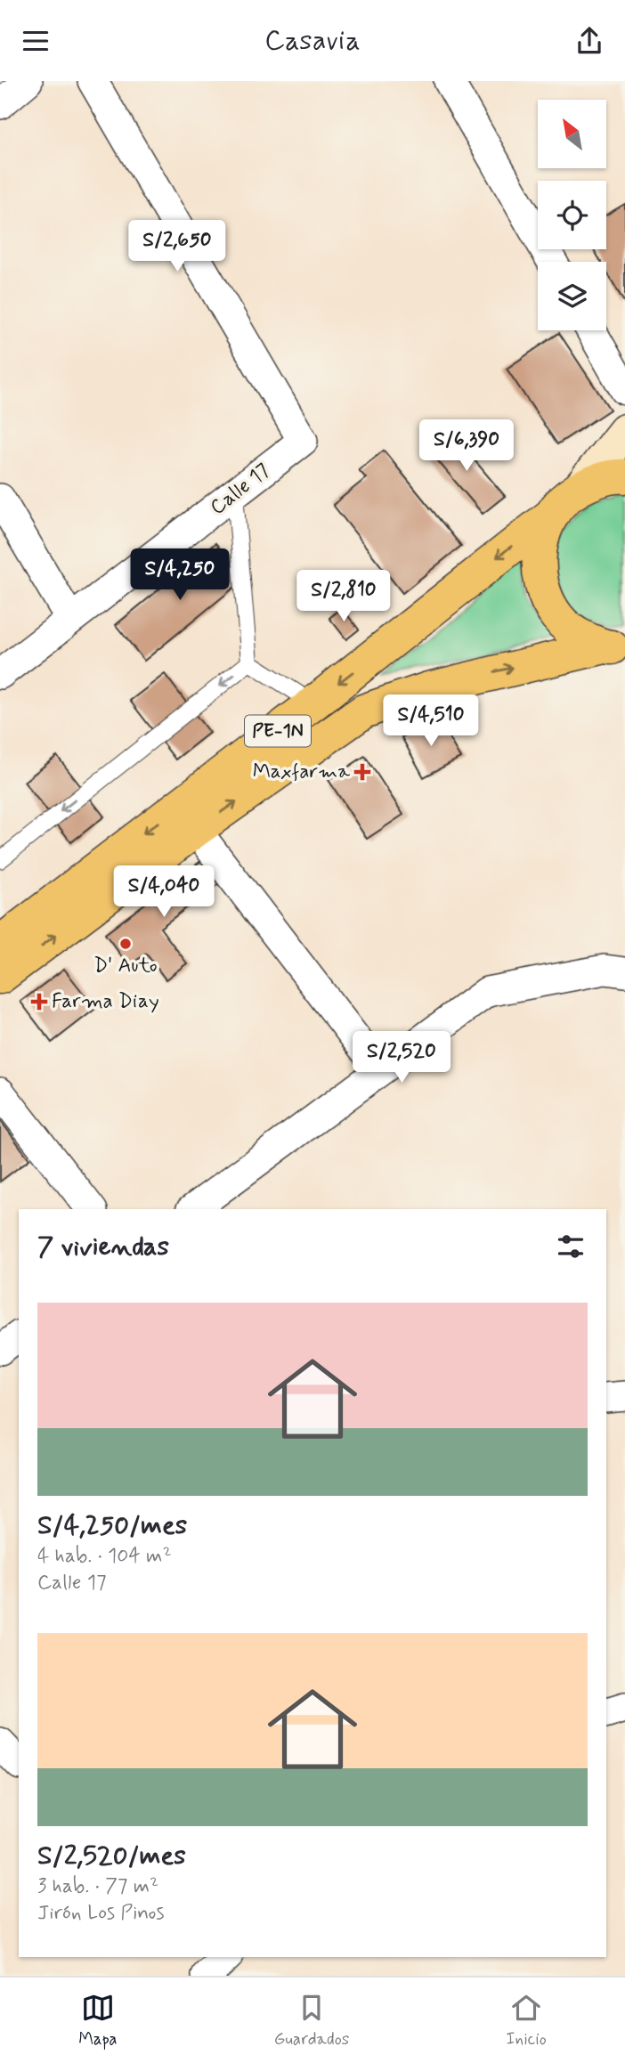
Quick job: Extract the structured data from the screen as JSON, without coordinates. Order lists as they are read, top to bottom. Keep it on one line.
{"streets":{"highway":["PE-1N"],"street":["Calle 17"]},"places":{"health":["Maxfarma","Farma Diay"],"other":["D' Auto"]},"north":"top left","page":{"header":"Casavia","price":["S/2,650","S/6,390","S/4,250","S/2,810","S/4,510","S/4,040","S/2,520"],"heading":"7 viviendas","list":[{"name":"S/4,250/mes","note":"4 hab. · 104 m² · Calle 17"},{"name":"S/2,520/mes","note":"3 hab. · 77 m² · Jirón Los Pinos"}],"tabs":["Mapa","Guardados","Inicio"]}}
